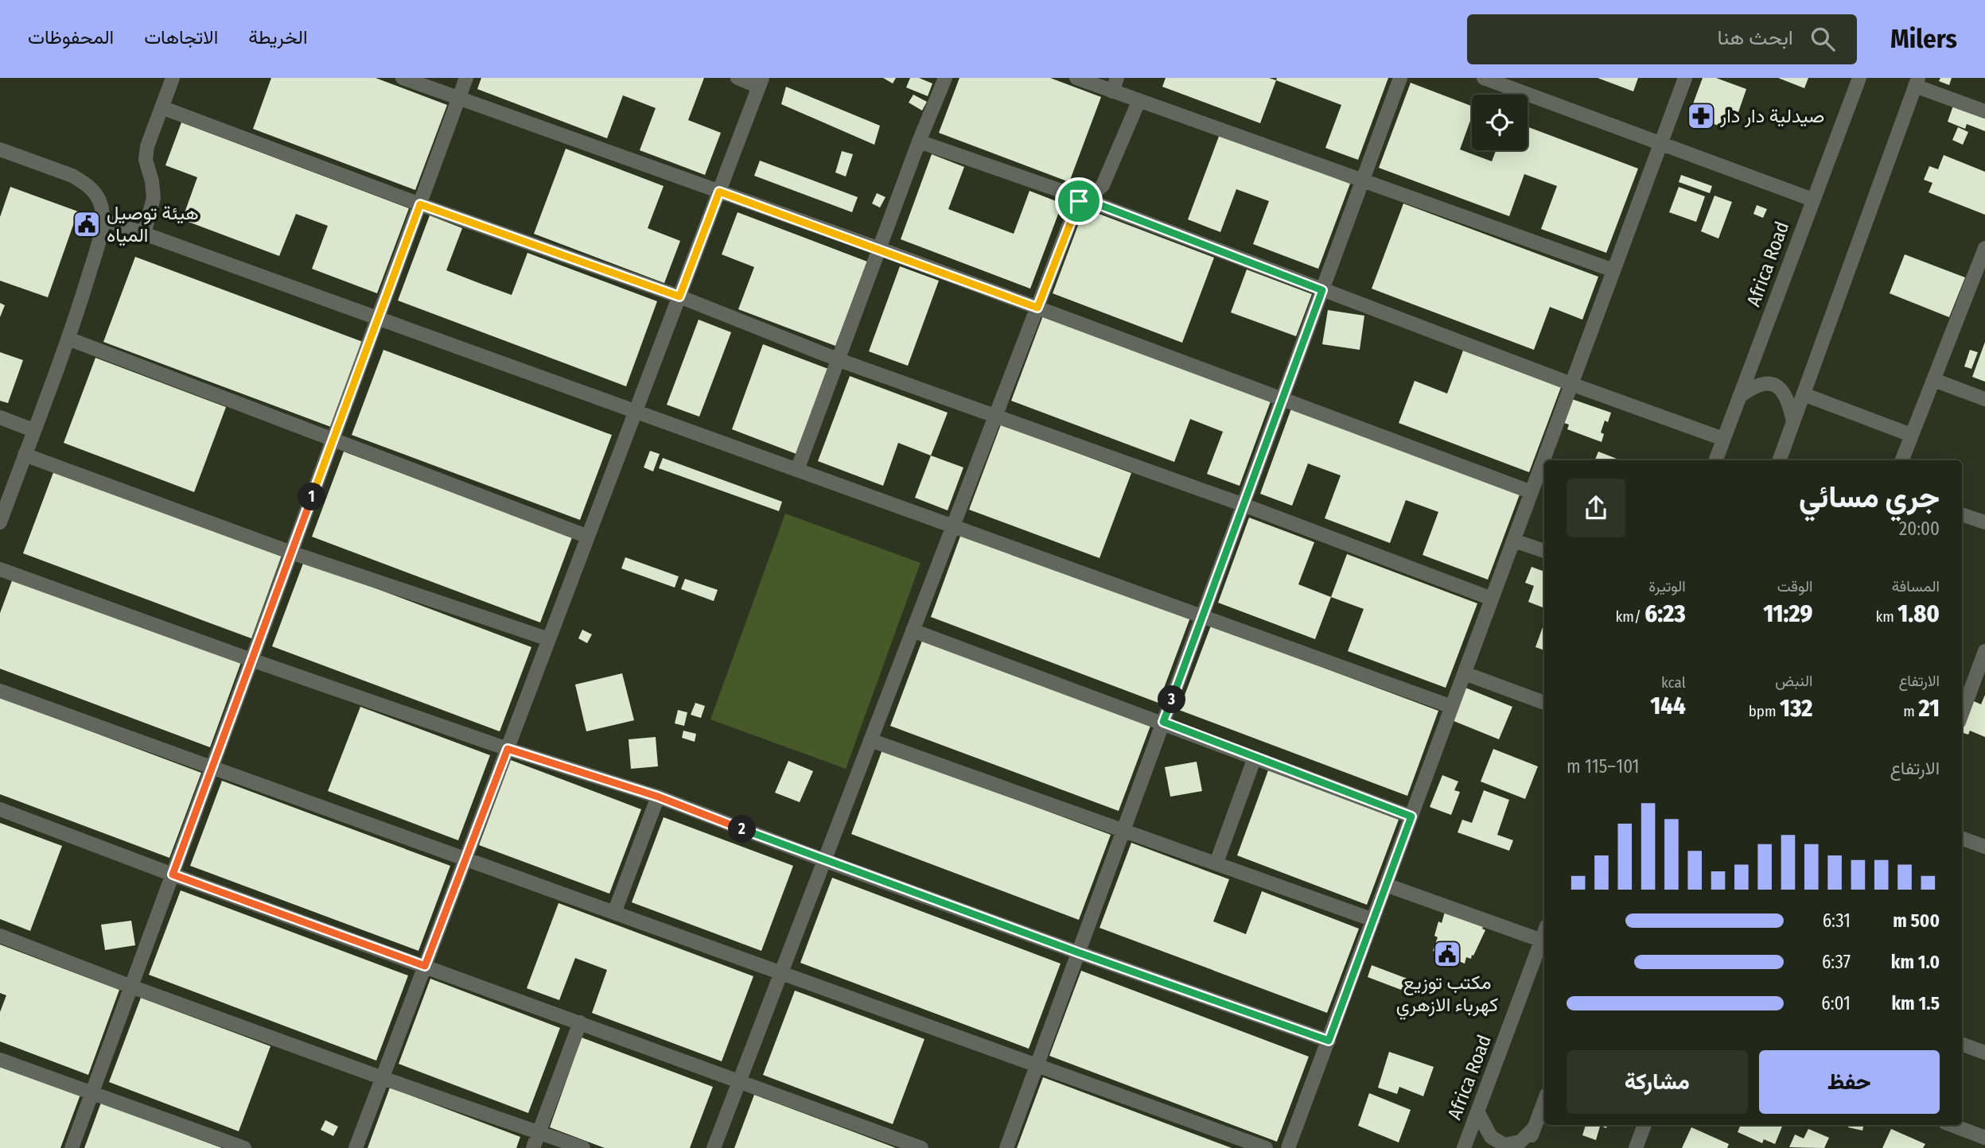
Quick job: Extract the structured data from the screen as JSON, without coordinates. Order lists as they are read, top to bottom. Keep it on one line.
{"streets":{"street":["Africa Road"]},"places":{"pharmacy":["صيدلية دار دار"],"public building":["هيئة توصيل المياه","مكتب توزيع كهرباء الازهري"]},"page":{"header":"Milers","search":"ابحث هنا","nav":["الخريطة","الاتجاهات","المحفوظات"],"heading":["جري مسائي","20:00"],"pins":["1","3","2"],"stats":[["المسافة","1.80 km"],["الوقت","11:29"],["الوتيرة","6:23 /km"],["الارتفاع","21 m"],["النبض","132 bpm"],["kcal","144"]],"chart":["الارتفاع","101–115 m"],"list":[{"name":"500 m","note":"6:31"},{"name":"1.0 km","note":"6:37"},{"name":"1.5 km","note":"6:01"}],"buttons":["حفظ","مشاركة"]}}
